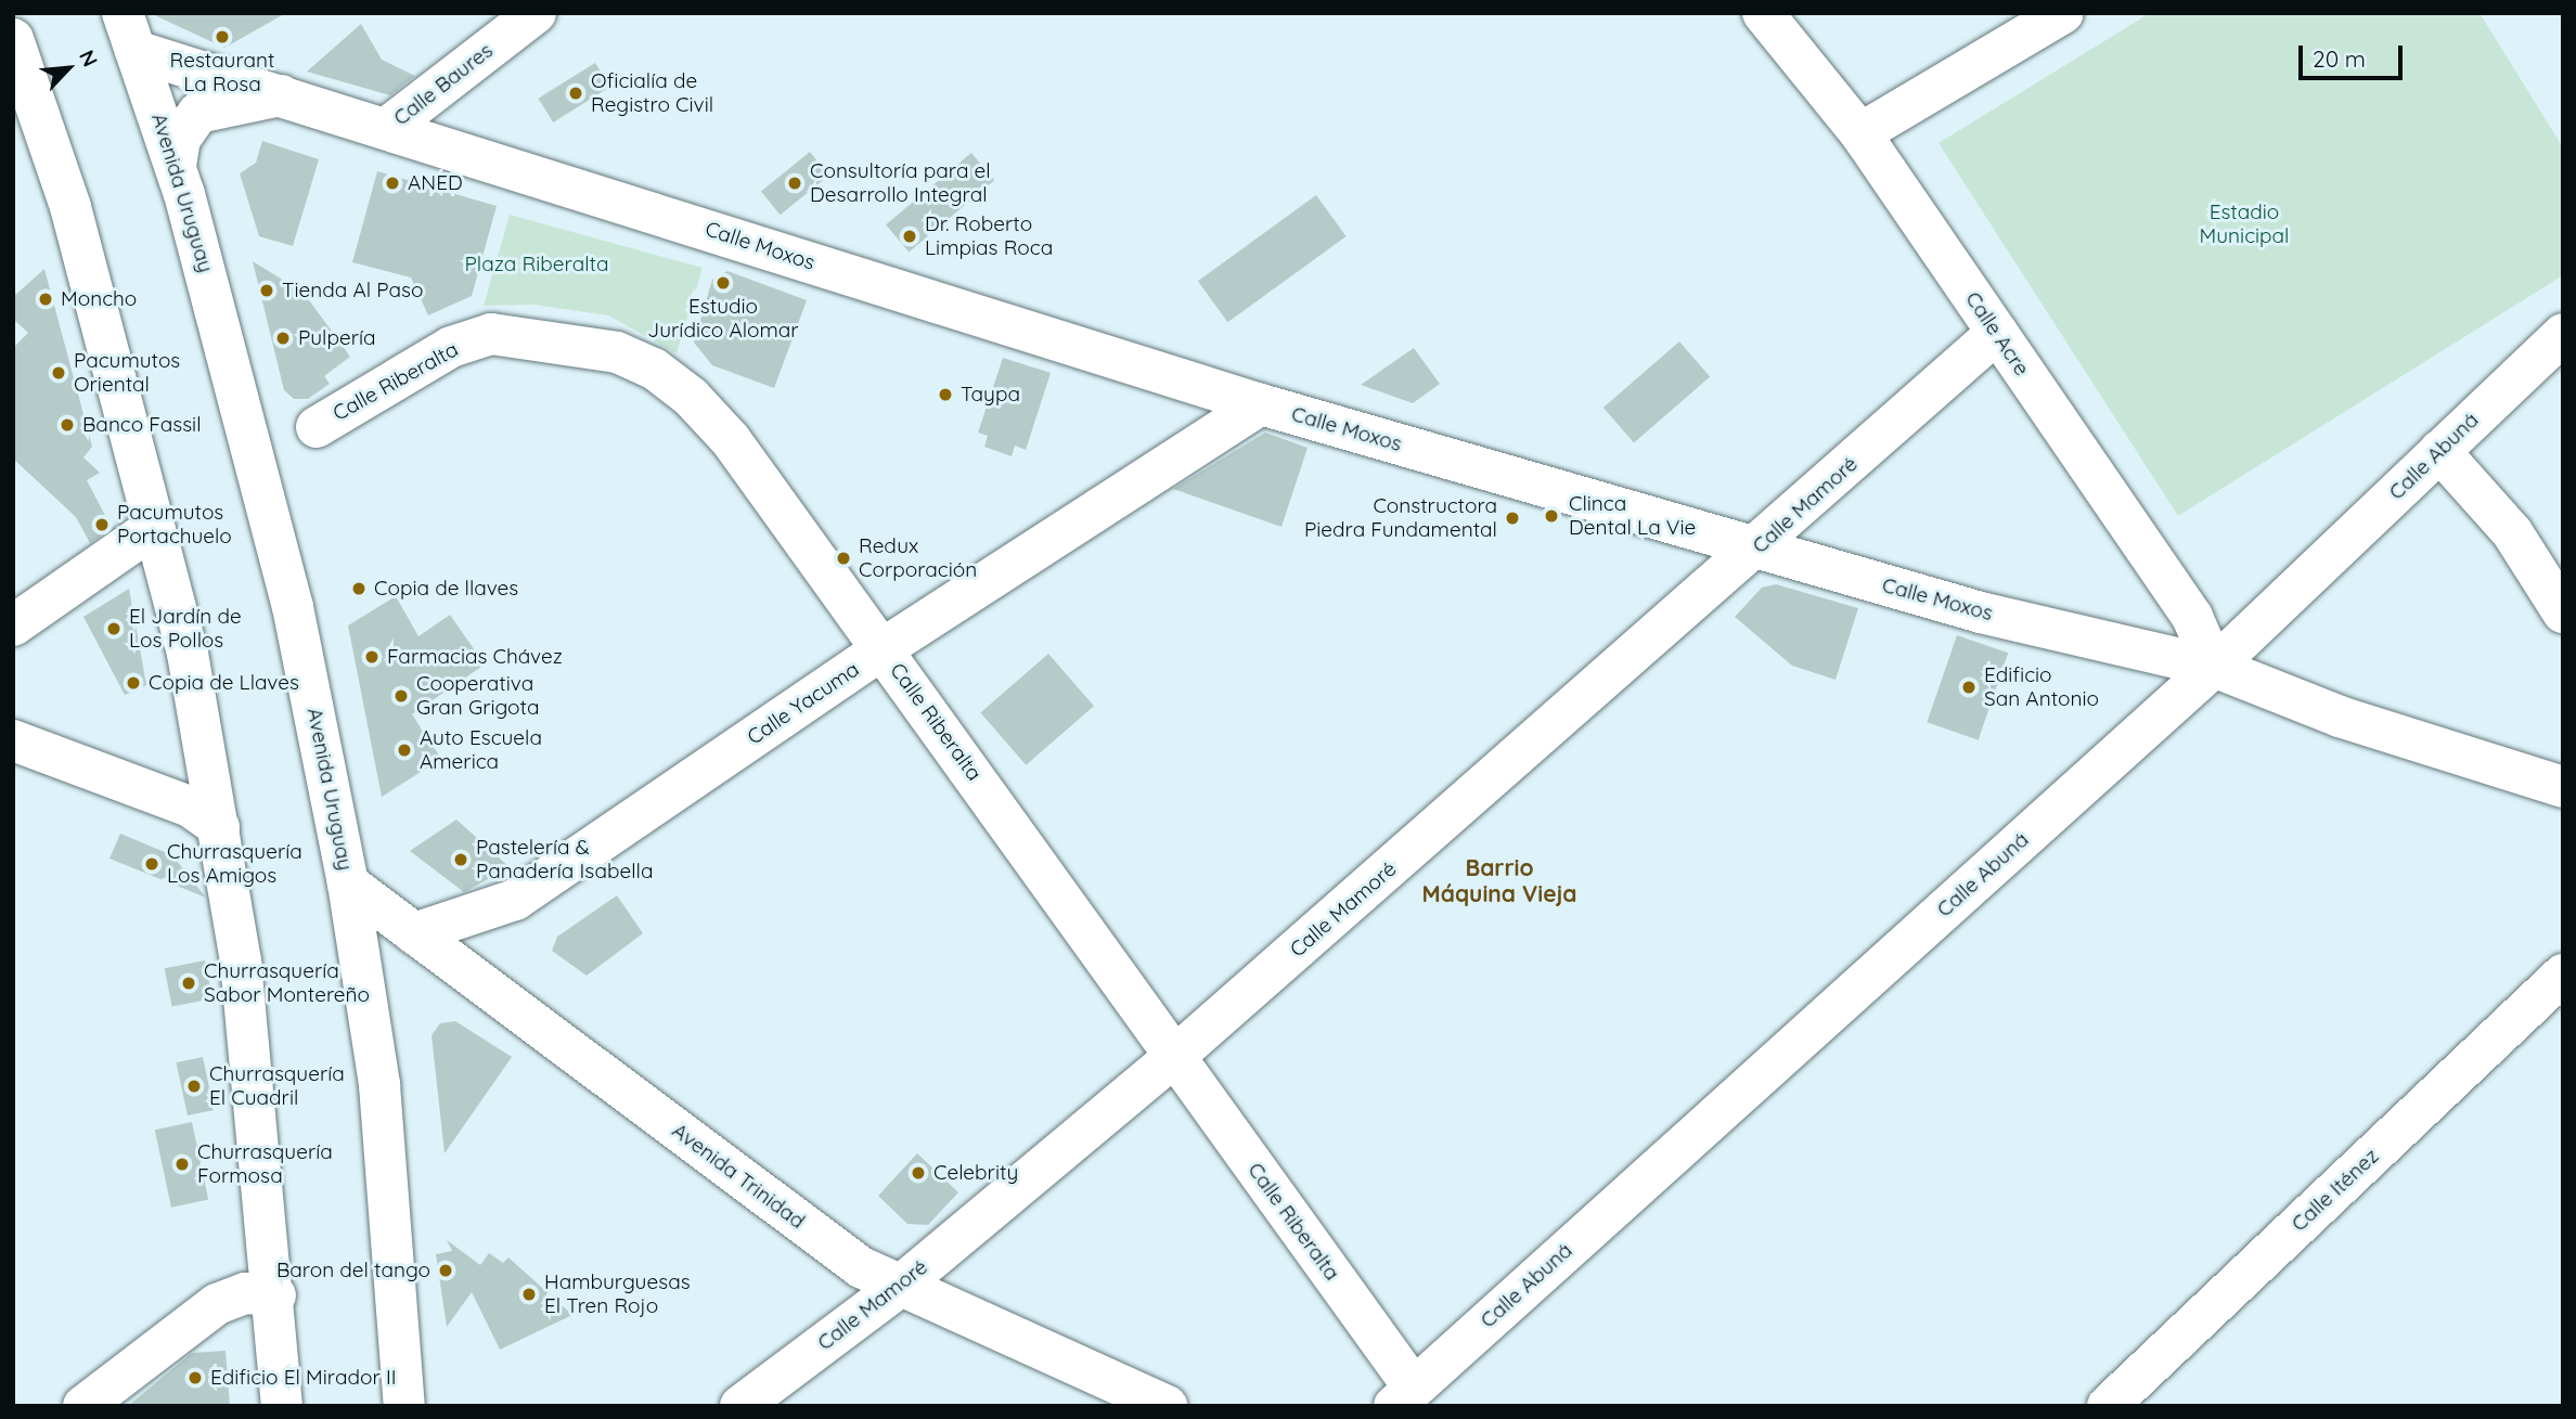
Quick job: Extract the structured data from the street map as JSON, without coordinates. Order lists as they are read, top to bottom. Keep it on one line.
{"streets":{"street":["Calle Baures","Avenida Uruguay","Calle Moxos","Calle Acre","Calle Riberalta","Calle Abuná","Calle Mamoré","Calle Yacuma","Avenida Trinidad","Calle Iténez"]},"crossings":[["Calle Baures","Calle Moxos"],["Avenida Uruguay","Calle Moxos"],["Avenida Uruguay","Avenida Trinidad"],["Calle Moxos","Calle Acre"],["Calle Moxos","Calle Abuná"],["Calle Moxos","Calle Mamoré"],["Calle Moxos","Calle Yacuma"],["Calle Acre","Calle Abuná"],["Calle Acre","Calle Mamoré"],["Calle Riberalta","Calle Abuná"],["Calle Riberalta","Calle Mamoré"],["Calle Riberalta","Calle Yacuma"],["Calle Mamoré","Avenida Trinidad"],["Calle Yacuma","Avenida Trinidad"]],"districts":["Barrio Máquina Vieja"],"parks":["Estadio Municipal","Plaza Riberalta"],"places":["Restaurant La Rosa","Oficialía de Registro Civil","ANED","Consultoría para el Desarrollo Integral","Dr. Roberto Limpias Roca","Estudio Jurídico Alomar","Tienda Al Paso","Moncho","Pulpería","Pacumutos Oriental","Taypa","Banco Fassil","Clinca Dental La Vie","Constructora Piedra Fundamental","Pacumutos Portachuelo","Redux Corporación","Copia de llaves","El Jardín de Los Pollos","Farmacias Chávez","Copia de Llaves","Edificio San Antonio","Cooperativa Gran Grigota","Auto Escuela America","Pastelería & Panadería Isabella","Churrasquería Los Amigos","Churrasquería Sabor Montereño","Churrasquería El Cuadril","Churrasquería Formosa","Celebrity","Baron del tango","Hamburguesas El Tren Rojo","Edificio El Mirador II"],"scale_bar":"20 m","north":"top right"}
